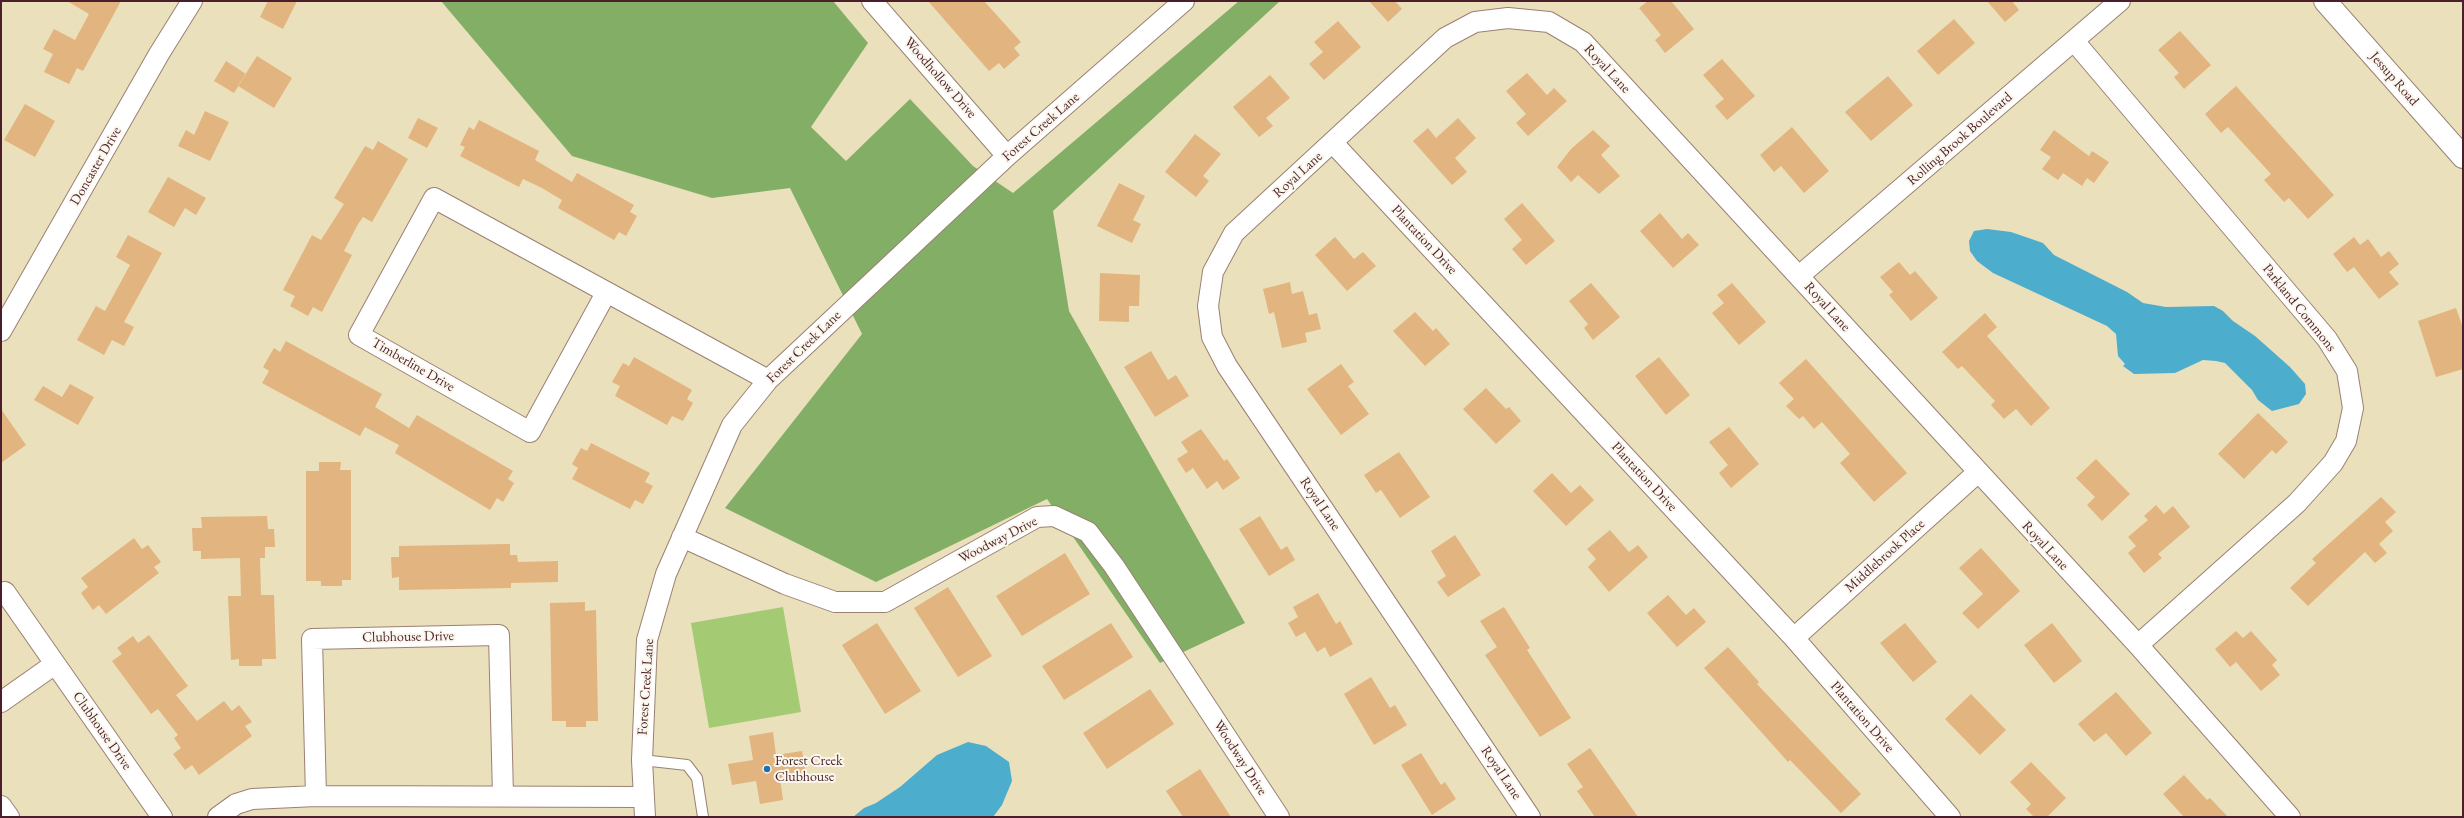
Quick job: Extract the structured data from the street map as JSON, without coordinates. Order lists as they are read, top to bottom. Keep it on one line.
{"streets":{"street":["Royal Lane","Woodhollow Drive","Jessup Road","Forest Creek Lane","Rolling Brook Boulevard","Doncaster Drive","Plantation Drive","Parkland Commons","Timberline Drive","Woodway Drive","Middlebrook Place","Clubhouse Drive"]},"crossings":[["Royal Lane","Rolling Brook Boulevard"],["Royal Lane","Plantation Drive"],["Royal Lane","Parkland Commons"],["Royal Lane","Middlebrook Place"],["Woodhollow Drive","Forest Creek Lane"],["Forest Creek Lane","Timberline Drive"],["Forest Creek Lane","Woodway Drive"],["Rolling Brook Boulevard","Parkland Commons"],["Plantation Drive","Middlebrook Place"]],"places":["Forest Creek Clubhouse"]}
